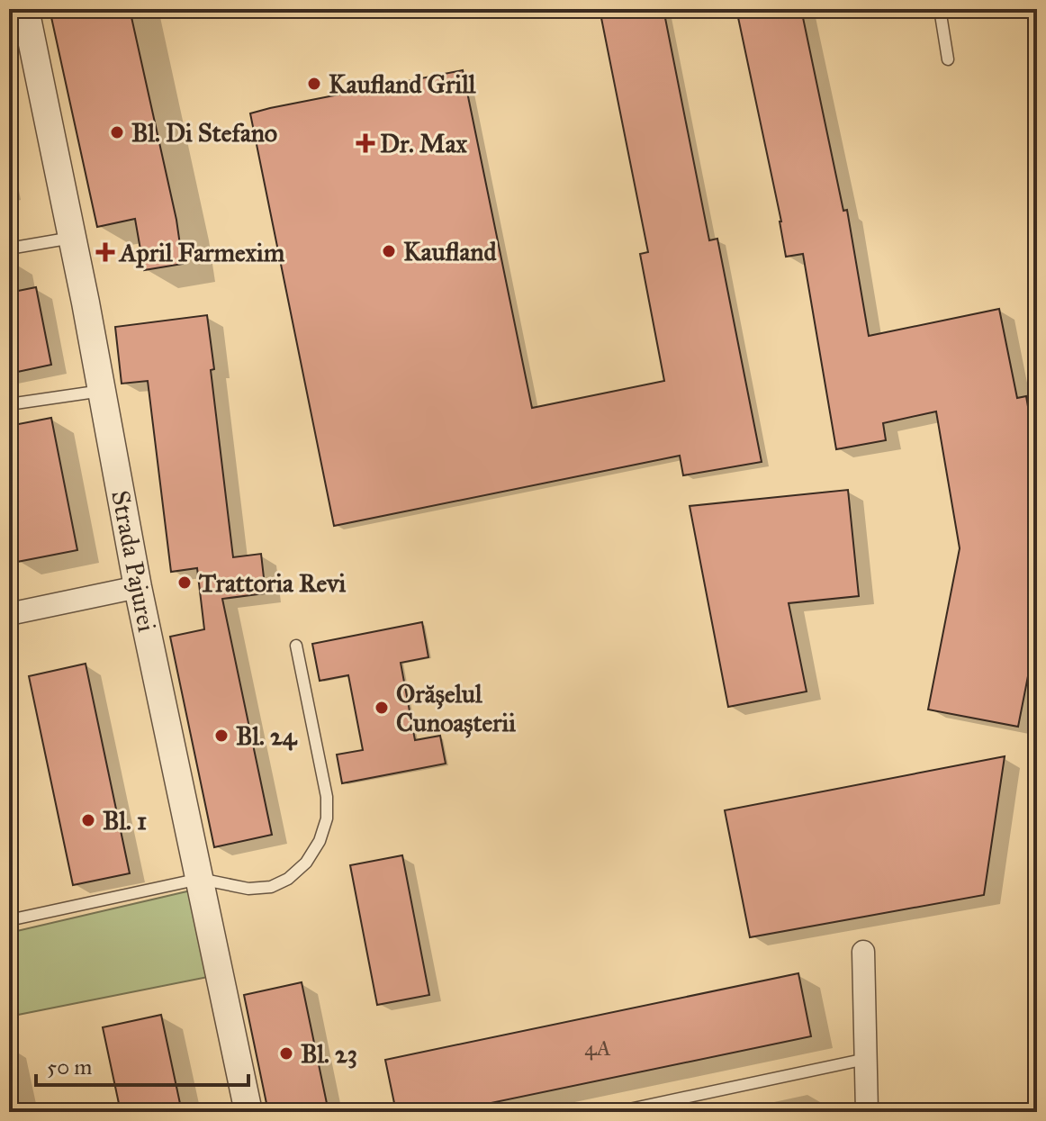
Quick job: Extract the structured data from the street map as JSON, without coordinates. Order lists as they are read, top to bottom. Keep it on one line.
{"streets":{"street":["Strada Pajurei"]},"places":{"other":["Kaufland Grill","Bl. Di Stefano","Kaufland","Trattoria Revi","Orășelul Cunoașterii","Bl. 24","Bl. 1","Bl. 23"],"health":["Dr. Max","April Farmexim"]},"house_numbers":["4A"],"scale_bar":"50 m"}
